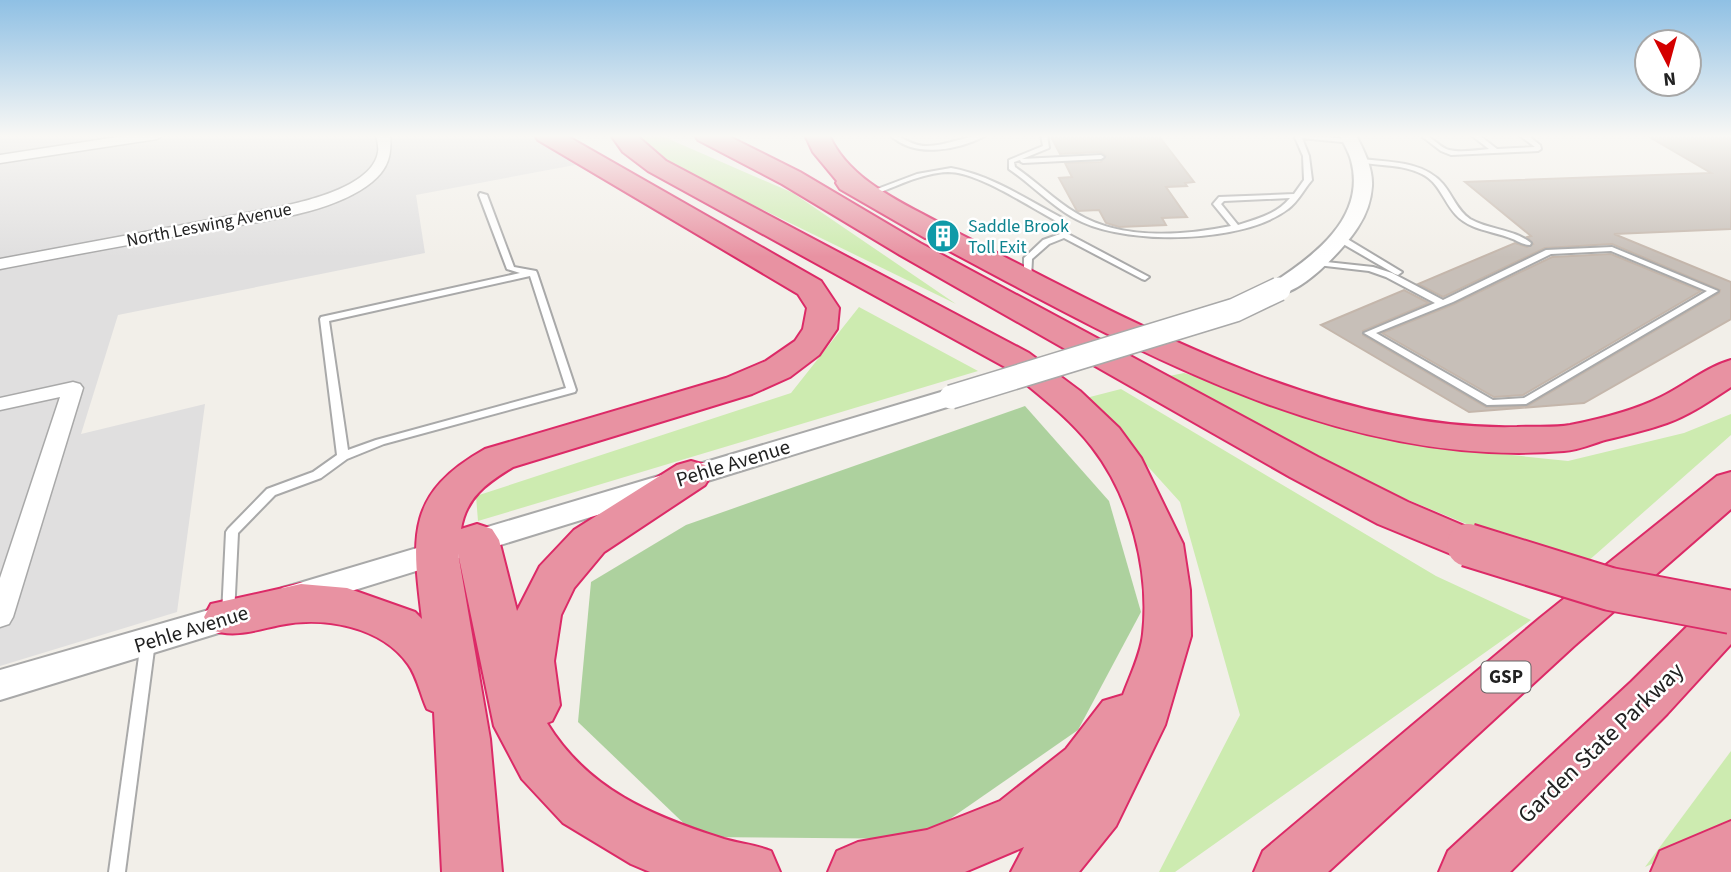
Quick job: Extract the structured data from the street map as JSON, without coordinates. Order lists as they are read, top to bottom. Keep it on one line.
{"streets":{"highway":["GSP","Garden State Parkway"],"street":["North Leswing Avenue","Pehle Avenue"]},"places":{"building":["Saddle Brook Toll Exit"]},"north":"bottom"}
